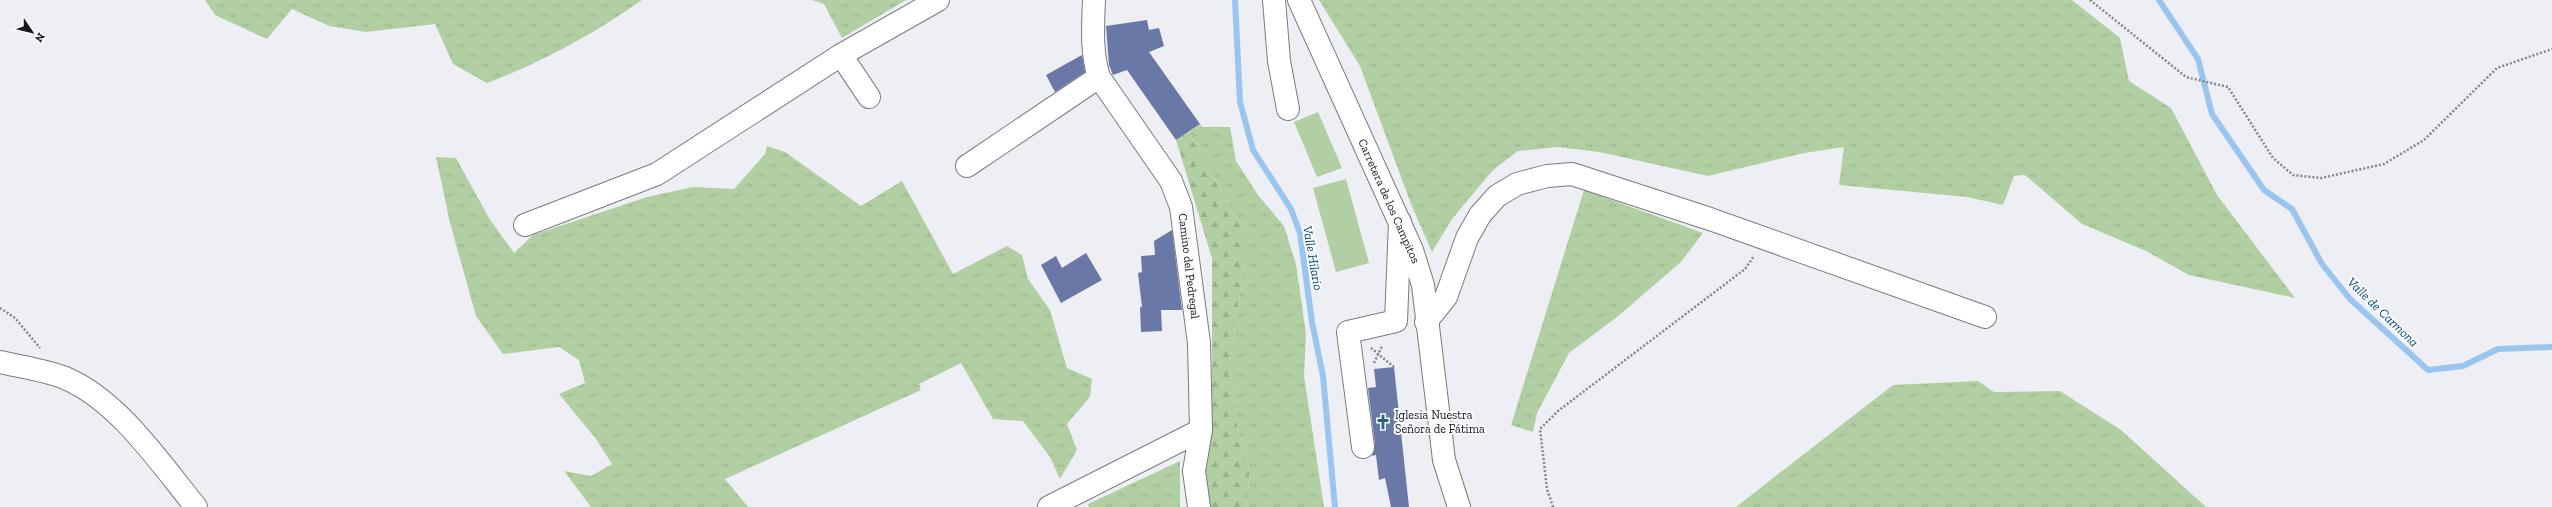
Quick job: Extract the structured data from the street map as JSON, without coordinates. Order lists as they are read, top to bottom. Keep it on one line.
{"streets":{"street":["Carretera de los Campitos","Camino del Pedregal"]},"water":["Valle Hilario","Valle de Carmona"],"places":{"church":["Iglesia Nuestra Señora de Fátima"]},"north":"bottom right"}
